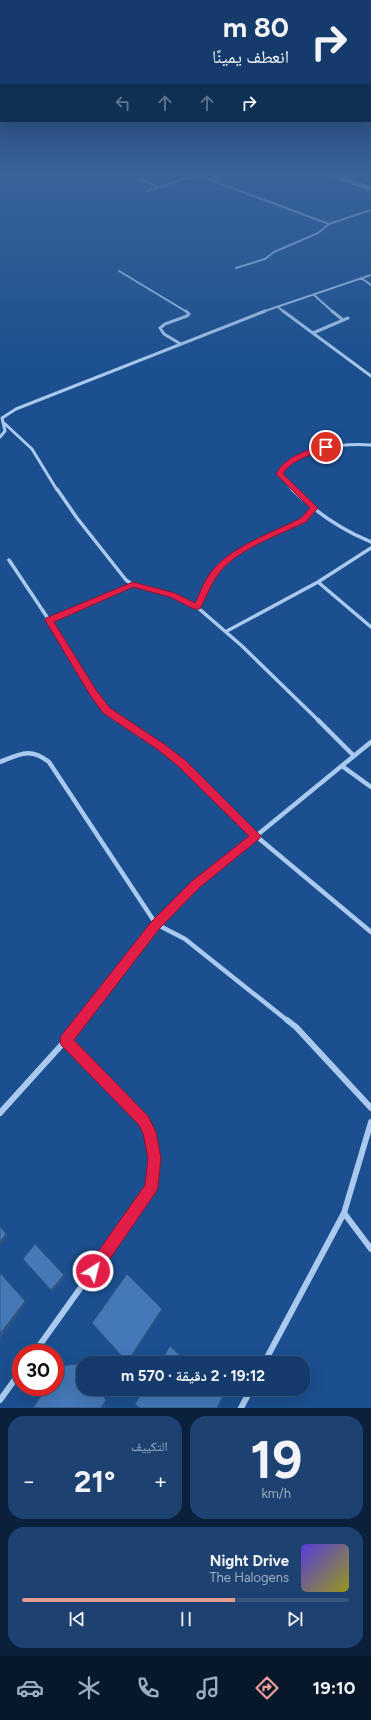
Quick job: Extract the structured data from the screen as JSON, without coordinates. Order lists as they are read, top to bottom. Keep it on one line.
{"page":{"turn":["80 m","انعطف يمينًا"],"limit":"30","trip":"19:12 · 2 دقيقة · 570 m","tile":[["19","km/h"],"التكييف"],"heat":["−","21°","+"],"song":["Night Drive","The Halogens"],"tabs":"19:10"}}
